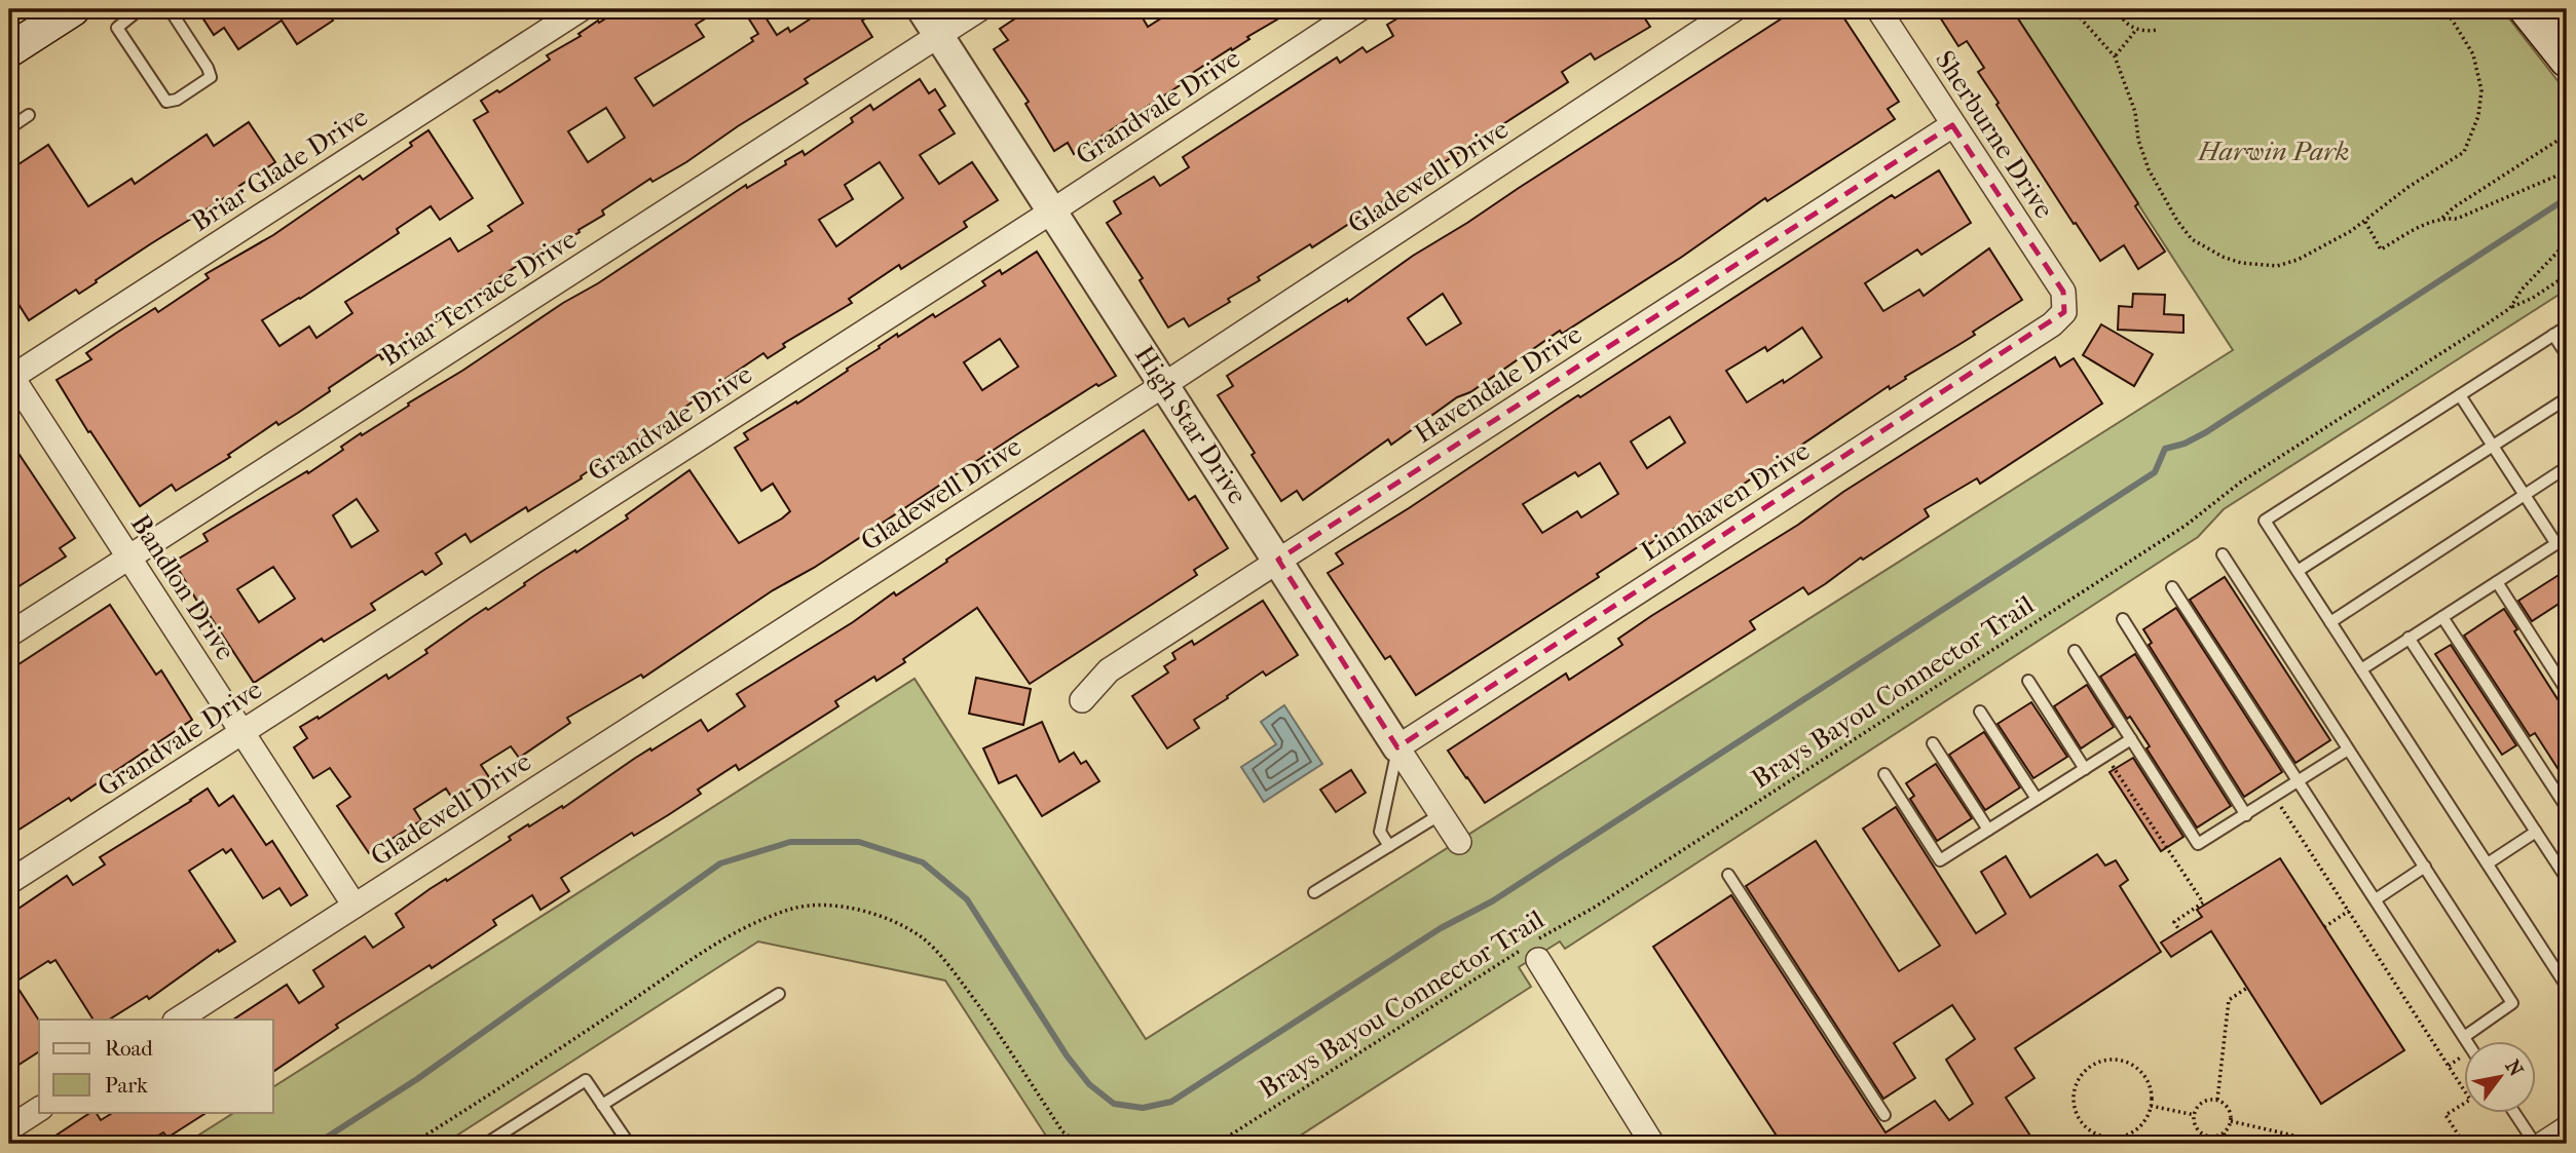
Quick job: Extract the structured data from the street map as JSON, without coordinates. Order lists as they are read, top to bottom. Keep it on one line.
{"streets":{"street":["Grandvale Drive","Sherburne Drive","Briar Glade Drive","Gladewell Drive","Briar Terrace Drive","Havendale Drive","High Star Drive","Linnhaven Drive","Bandlon Drive"],"path":["Brays Bayou Connector Trail"]},"crossings":[["Grandvale Drive","High Star Drive"],["Grandvale Drive","Bandlon Drive"],["Sherburne Drive","Havendale Drive"],["Sherburne Drive","Linnhaven Drive"],["Briar Glade Drive","Bandlon Drive"],["Gladewell Drive","High Star Drive"],["Gladewell Drive","Bandlon Drive"],["Briar Terrace Drive","High Star Drive"],["Briar Terrace Drive","Bandlon Drive"],["Havendale Drive","High Star Drive"],["High Star Drive","Linnhaven Drive"]],"parks":["Harwin Park"],"legend":["Road","Park"],"north":"top right"}
